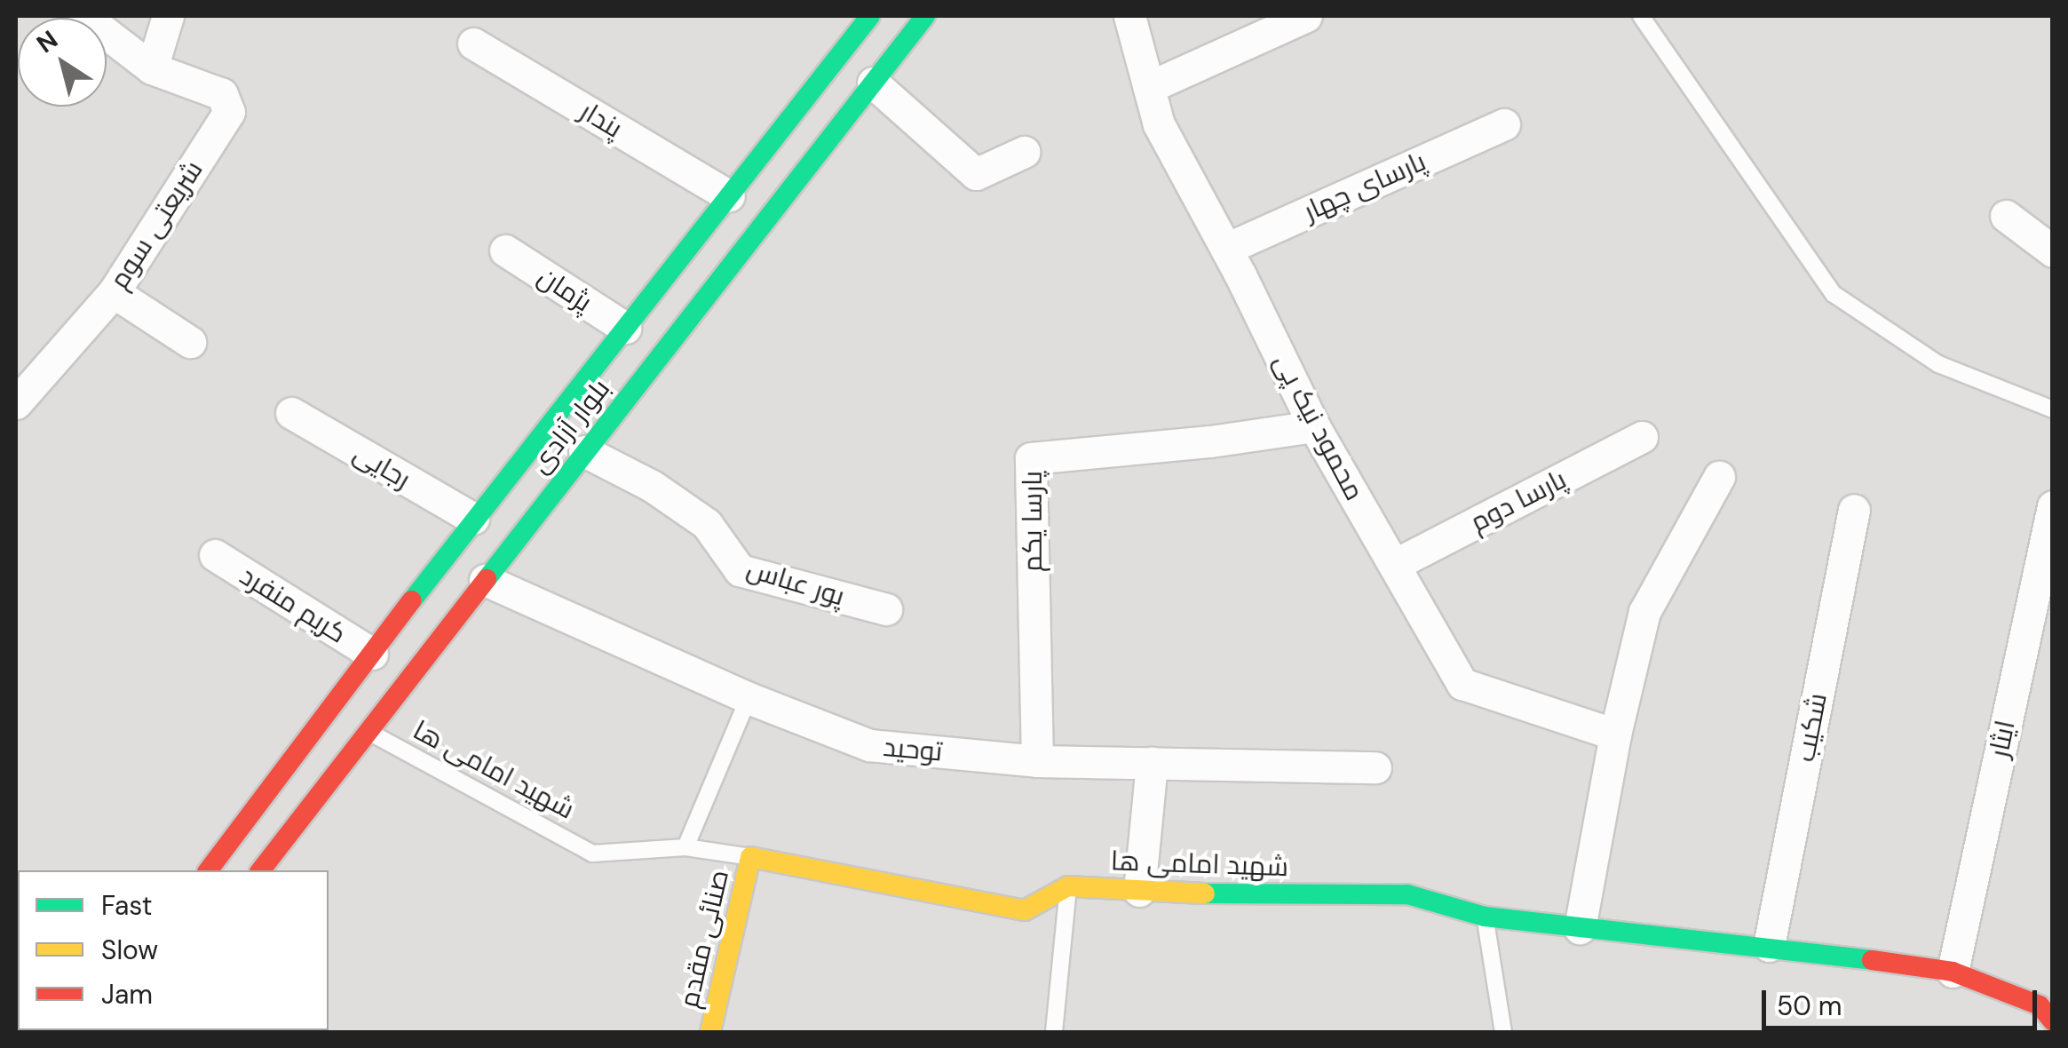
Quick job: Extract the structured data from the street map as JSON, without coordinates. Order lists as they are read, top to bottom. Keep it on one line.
{"streets":{"main road":["بلوار آزادی","شهید امامی ها","صنائی مقدم"],"street":["پندار","پارسای چهار","شریعتی سوم","پژمان","محمود نیک پی","رجایی","پارسا دوم","پارسا یکم","پور عباس","کریم منفرد","شکیب","ایثار","توحید"]},"crossings":[["پندار","بلوار آزادی"],["پارسای چهار","محمود نیک پی"],["پژمان","بلوار آزادی"],["بلوار آزادی","رجایی"],["بلوار آزادی","پور عباس"],["بلوار آزادی","کریم منفرد"],["بلوار آزادی","توحید"],["بلوار آزادی","شهید امامی ها"],["محمود نیک پی","پارسا دوم"],["محمود نیک پی","پارسا یکم"],["پارسا یکم","توحید"],["شکیب","شهید امامی ها"],["ایثار","شهید امامی ها"],["شهید امامی ها","صنائی مقدم"]],"legend":["Fast","Slow","Jam"],"scale_bar":"50 m","north":"top left"}
